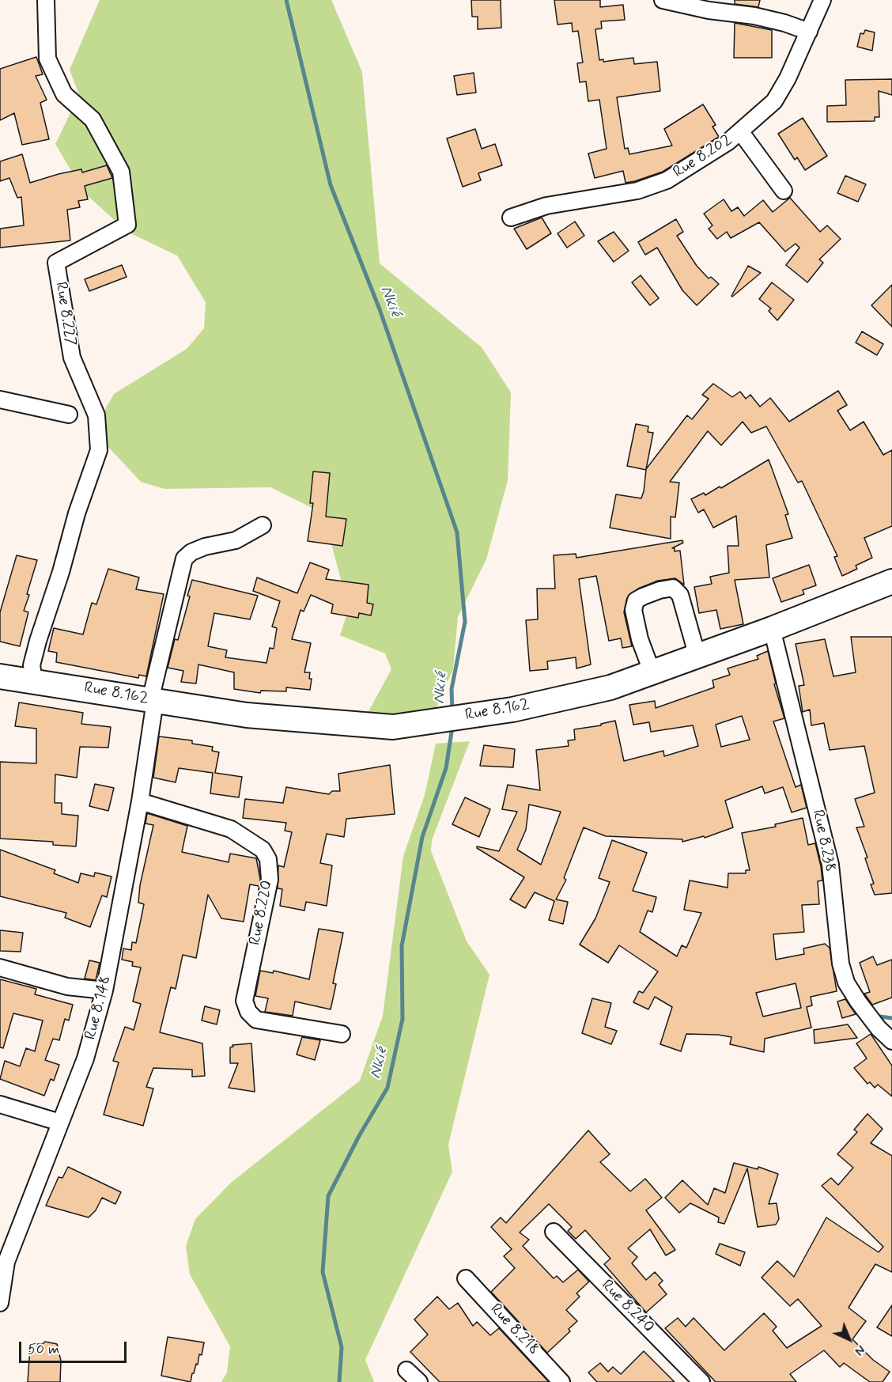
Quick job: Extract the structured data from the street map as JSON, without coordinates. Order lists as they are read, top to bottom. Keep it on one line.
{"streets":{"highway":["Rue 8.162"],"street":["Rue 8.202","Rue 8.227","Rue 8.238","Rue 8.220","Rue 8.148","Rue 8.240","Rue 8.218"]},"crossings":[["Rue 8.227","Rue 8.162"],["Rue 8.162","Rue 8.238"],["Rue 8.162","Rue 8.148"],["Rue 8.220","Rue 8.148"]],"water":["Nkié"],"scale_bar":"50 m","north":"bottom right"}
